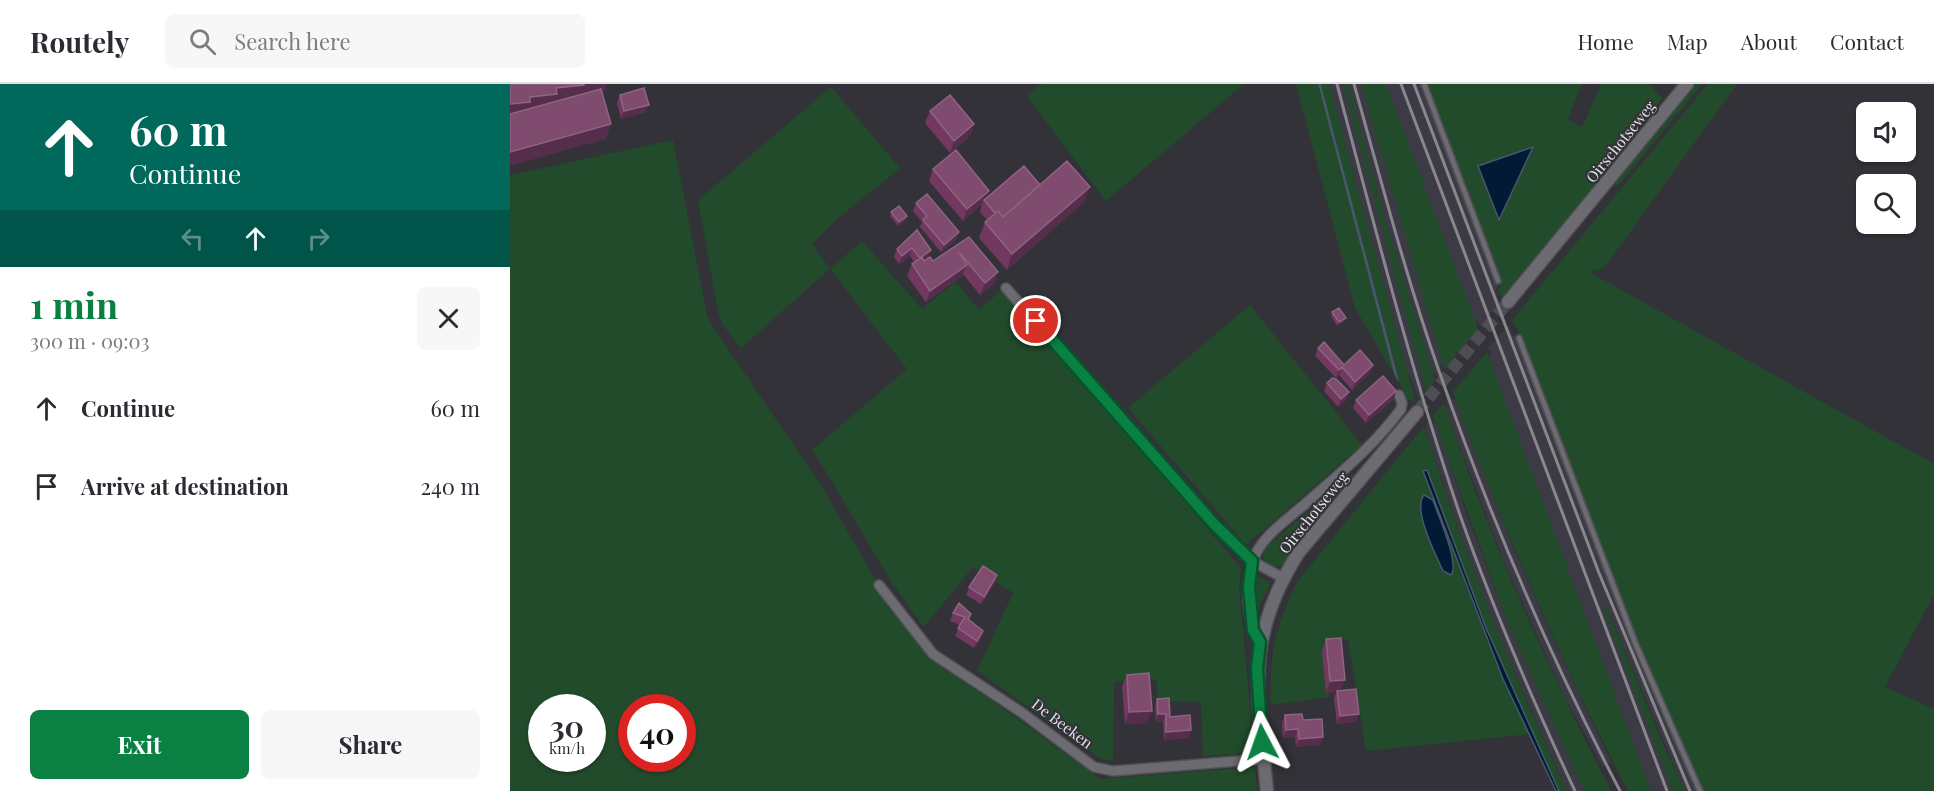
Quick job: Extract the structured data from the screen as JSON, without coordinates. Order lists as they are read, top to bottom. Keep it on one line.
{"streets":{"street":["Oirschotseweg","De Beeken"]},"crossings":[["Oirschotseweg","De Beeken"]],"page":{"header":"Routely","search":"Search here","nav":["Home","Map","About","Contact"],"turn":["60 m","Continue"],"heading":["1 min","300 m · 09:03"],"list":[{"name":"Continue","value":"60 m"},{"name":"Arrive at destination","value":"240 m"}],"speed":"30 km/h","limit":"40","buttons":["Exit","Share"]}}
